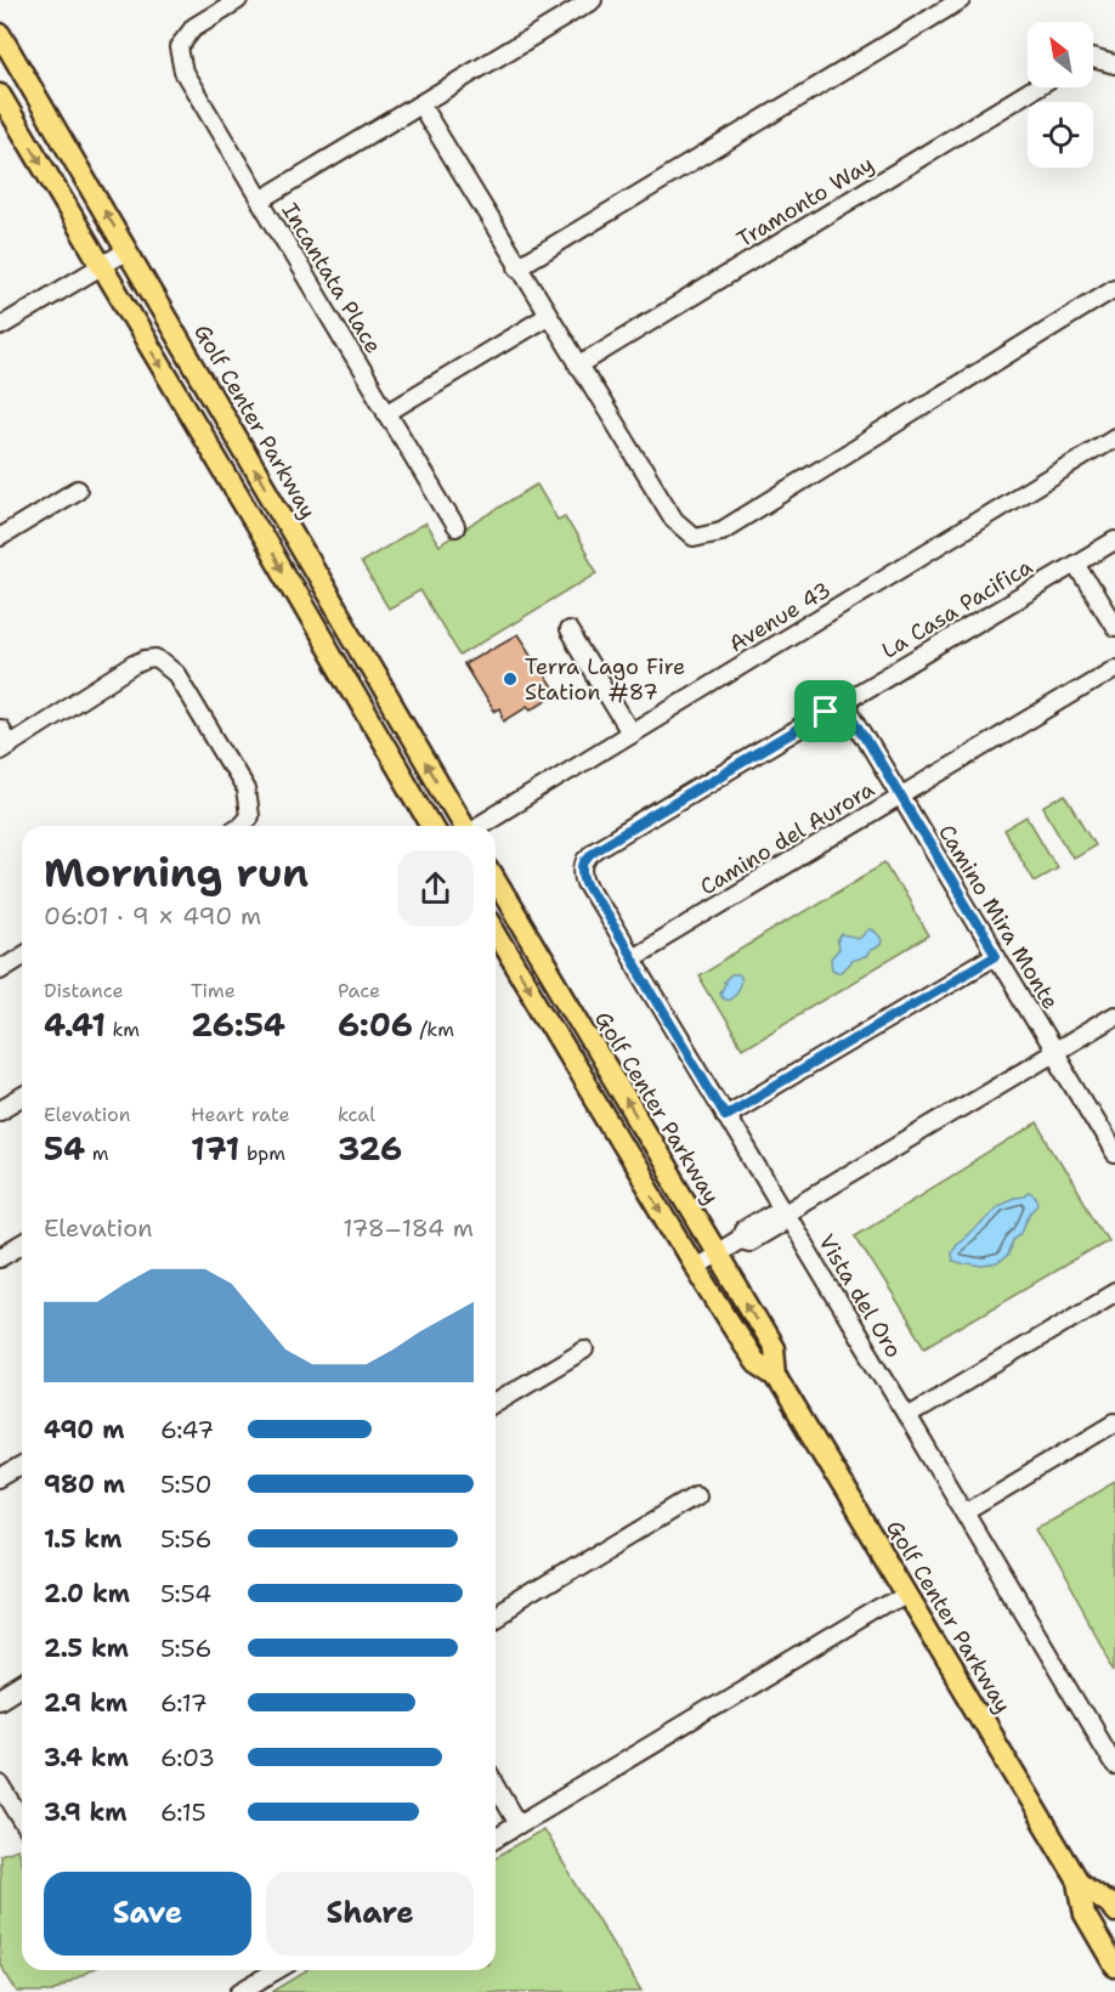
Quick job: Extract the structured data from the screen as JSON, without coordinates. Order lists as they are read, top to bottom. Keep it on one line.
{"streets":{"main road":["Golf Center Parkway"],"street":["Tramonto Way","Incantata Place","La Casa Pacifica","Avenue 43","Camino del Aurora","Camino Mira Monte","Vista del Oro"]},"crossings":[["La Casa Pacifica","Camino Mira Monte"],["La Casa Pacifica","Vista del Oro"],["Camino del Aurora","Camino Mira Monte"],["Camino del Aurora","Vista del Oro"]],"places":["Terra Lago Fire Station #87"],"north":"top left","page":{"heading":["Morning run","06:01 · 9 × 490 m"],"stats":[["Distance","4.41 km"],["Time","26:54"],["Pace","6:06 /km"],["Elevation","54 m"],["Heart rate","171 bpm"],["kcal","326"]],"chart":["Elevation","178–184 m"],"list":[{"name":"490 m","note":"6:47"},{"name":"980 m","note":"5:50"},{"name":"1.5 km","note":"5:56"},{"name":"2.0 km","note":"5:54"},{"name":"2.5 km","note":"5:56"},{"name":"2.9 km","note":"6:17"},{"name":"3.4 km","note":"6:03"},{"name":"3.9 km","note":"6:15"}],"buttons":["Save","Share"]}}
